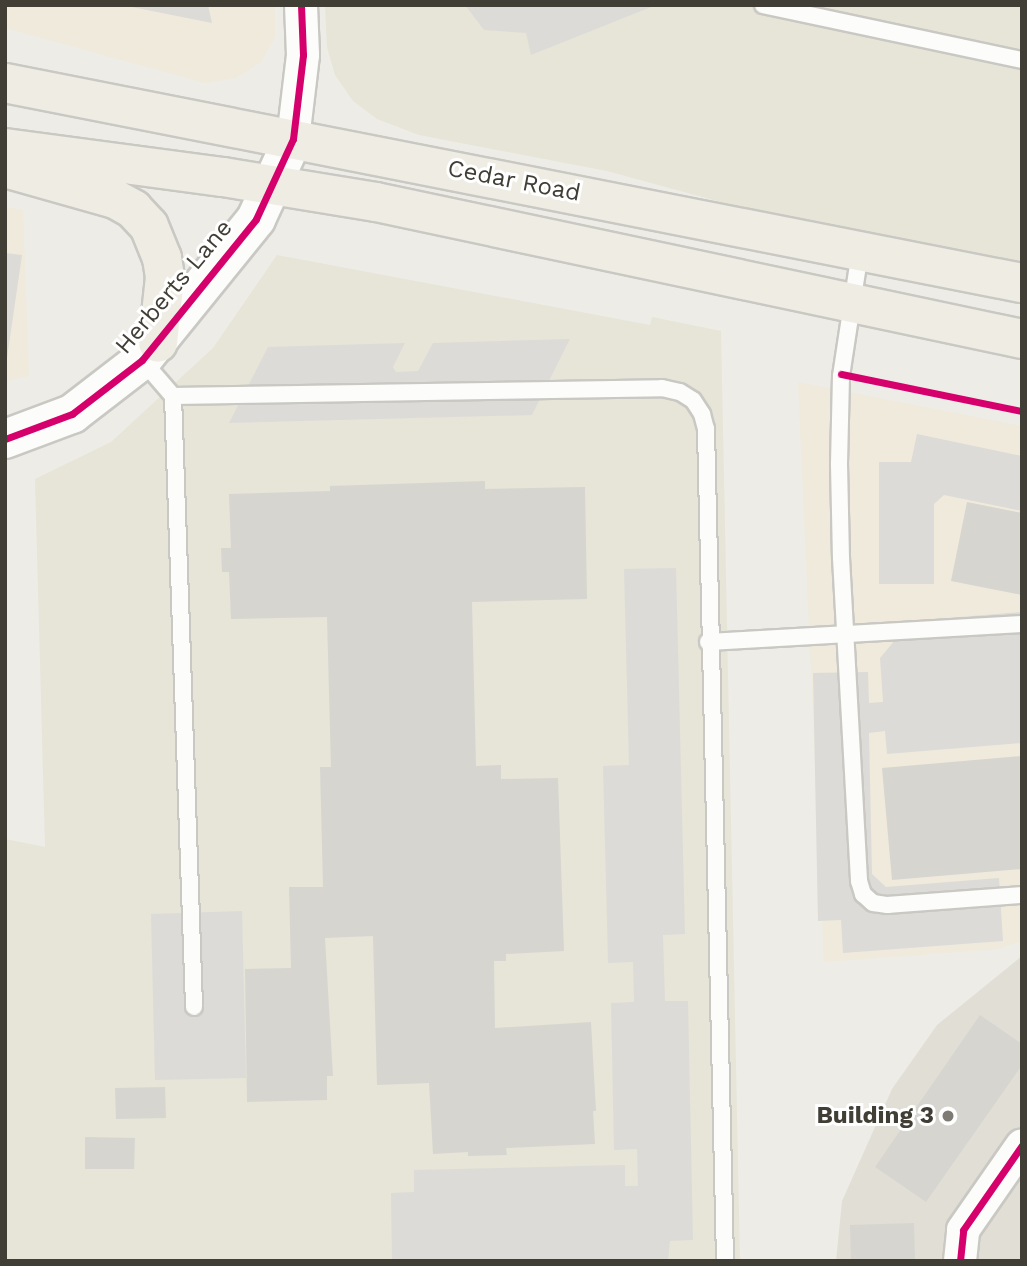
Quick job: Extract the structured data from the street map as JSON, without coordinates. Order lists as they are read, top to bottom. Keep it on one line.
{"streets":{"main road":["Cedar Road"],"street":["Herberts Lane"]},"crossings":[["Cedar Road","Herberts Lane"]],"places":["Building 3"]}
